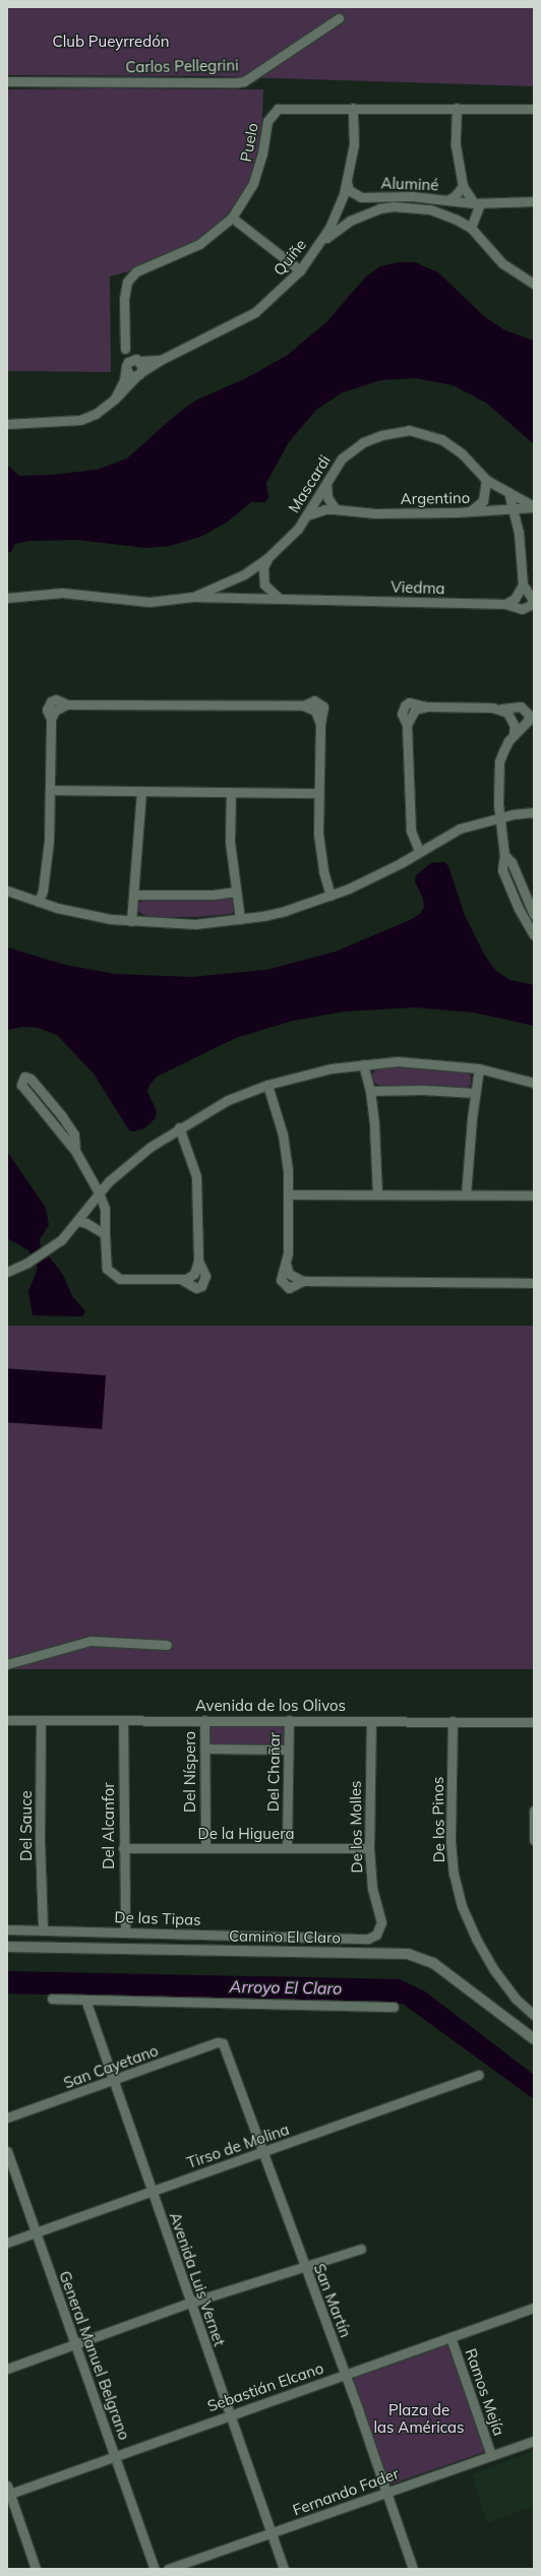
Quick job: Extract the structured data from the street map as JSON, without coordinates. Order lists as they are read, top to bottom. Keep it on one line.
{"streets":{"street":["Carlos Pellegrini","Puelo","Aluminé","Quiñe","Mascardi","Argentino","Viedma","Avenida de los Olivos","Del Níspero","Del Chañar","De los Pinos","Del Sauce","Del Alcanfor","De los Molles","De la Higuera","De las Tipas","Camino El Claro","San Cayetano","Tirso de Molina","Avenida Luis Vernet","San Martín","General Manuel Belgrano","Sebastián Elcano","Ramos Mejía","Fernando Fader"]},"crossings":[["Puelo","Quiñe"],["Aluminé","Quiñe"],["Mascardi","Argentino"],["Mascardi","Viedma"],["Avenida de los Olivos","Del Níspero"],["Avenida de los Olivos","Del Chañar"],["Avenida de los Olivos","De los Pinos"],["Avenida de los Olivos","Del Sauce"],["Avenida de los Olivos","Del Alcanfor"],["Avenida de los Olivos","De los Molles"],["Del Níspero","De la Higuera"],["Del Chañar","De la Higuera"],["Del Sauce","De las Tipas"],["Del Alcanfor","De la Higuera"],["Del Alcanfor","De las Tipas"],["De los Molles","De la Higuera"],["De los Molles","De las Tipas"],["San Cayetano","Avenida Luis Vernet"],["San Cayetano","San Martín"],["Tirso de Molina","Avenida Luis Vernet"],["Tirso de Molina","San Martín"],["Tirso de Molina","General Manuel Belgrano"],["Avenida Luis Vernet","Sebastián Elcano"],["Avenida Luis Vernet","Fernando Fader"],["San Martín","Sebastián Elcano"],["San Martín","Fernando Fader"],["General Manuel Belgrano","Sebastián Elcano"],["Sebastián Elcano","Ramos Mejía"],["Ramos Mejía","Fernando Fader"]],"water":["Arroyo El Claro"],"parks":["Club Pueyrredón","Plaza de las Américas"]}
